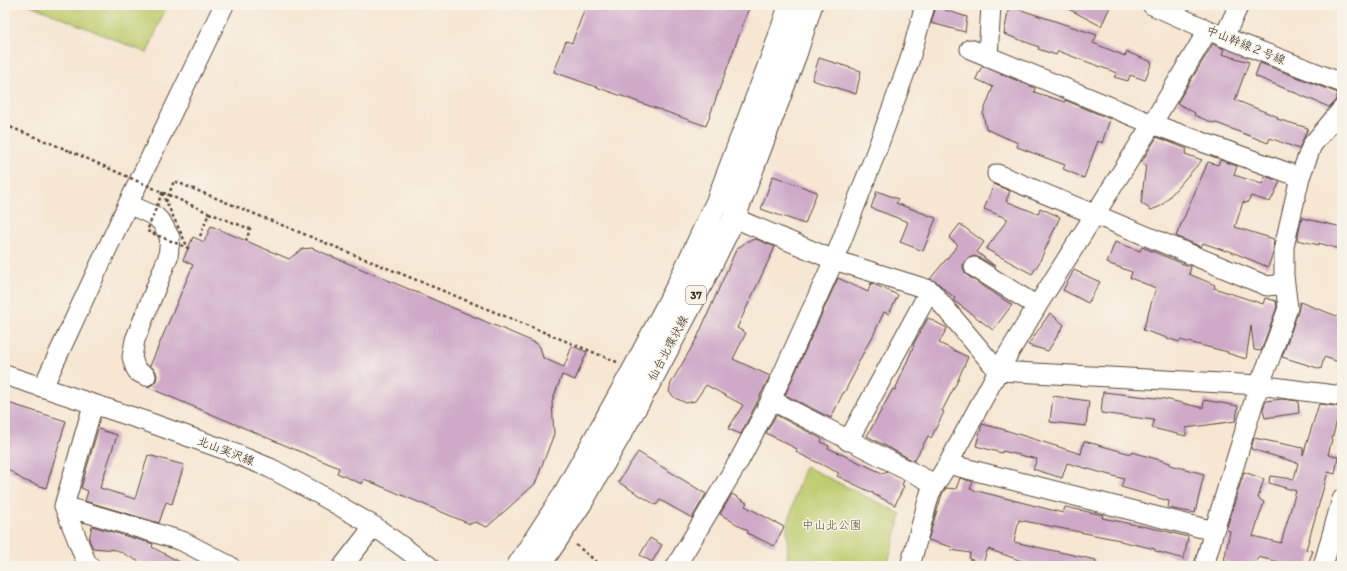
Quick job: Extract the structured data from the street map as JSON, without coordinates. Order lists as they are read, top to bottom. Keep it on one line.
{"streets":{"main road":["37","仙台北環状線"],"street":["中山幹線２号線","北山実沢線"]},"parks":["中山北公園"]}
